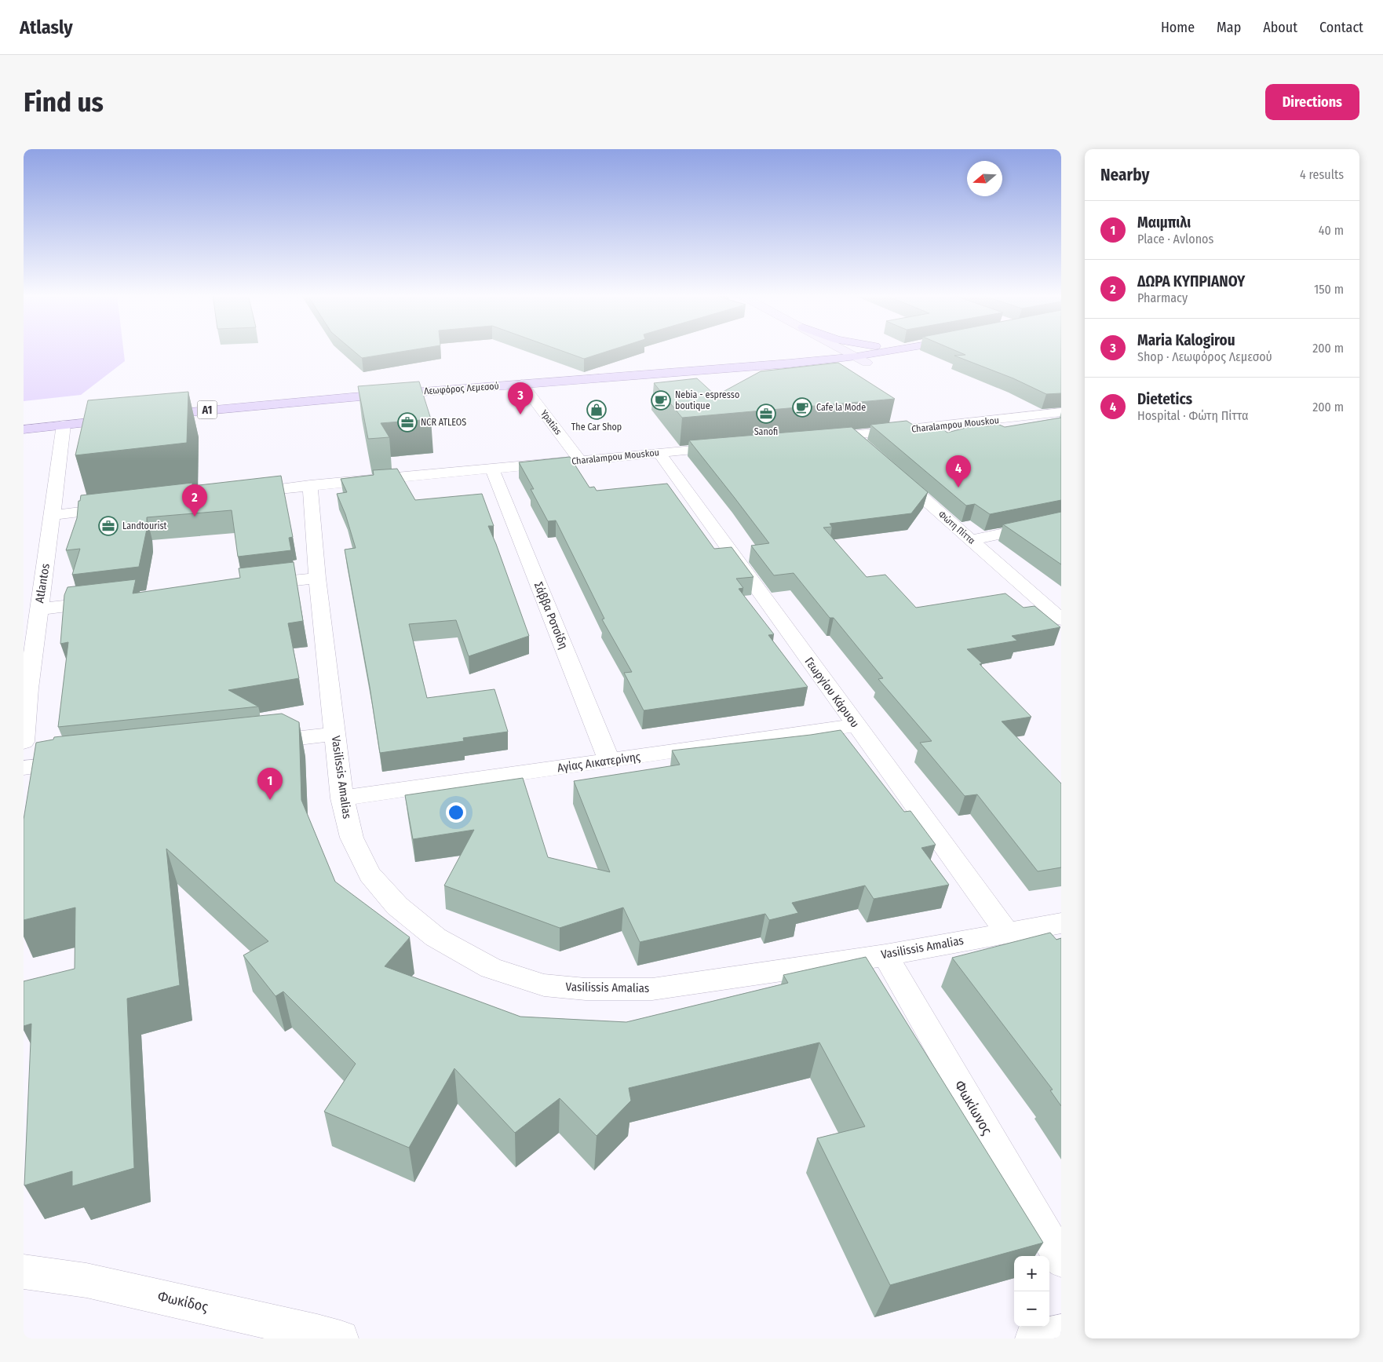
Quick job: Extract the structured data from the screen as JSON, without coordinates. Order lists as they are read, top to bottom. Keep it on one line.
{"streets":{"main road":["Λεωφόρος Λεμεσού","A1"],"street":["Ypatias","Charalampou Mouskou","Φώτη Πίττα","Atlantos","Σάββα Ροτσίδη","Γεωργίου Κάρυου","Αγίας Αικατερίνης","Vasilissis Amalias","Φωκίωνος","Φωκίδος"]},"crossings":[["Λεωφόρος Λεμεσού","Ypatias"],["Ypatias","Charalampou Mouskou"],["Charalampou Mouskou","Σάββα Ροτσίδη"],["Charalampou Mouskou","Γεωργίου Κάρυου"],["Charalampou Mouskou","Vasilissis Amalias"],["Σάββα Ροτσίδη","Αγίας Αικατερίνης"],["Γεωργίου Κάρυου","Αγίας Αικατερίνης"],["Γεωργίου Κάρυου","Vasilissis Amalias"],["Αγίας Αικατερίνης","Vasilissis Amalias"],["Vasilissis Amalias","Φωκίωνος"]],"places":{"cafe":["Nebia - espresso boutique","Cafe la Mode"],"shop":["The Car Shop"],"office":["Sanofi","NCR ATLEOS","Landtourist"]},"north":"left","page":{"header":"Atlasly","nav":["Home","Map","About","Contact"],"buttons":"Directions","title":"Find us","heading":["Nearby","4 results"],"list":[{"mark":"1","name":"Μαιμπιλι","note":"Place · Avlonos","value":"40 m"},{"mark":"2","name":"ΔΩΡΑ ΚΥΠΡΙΑΝΟΥ","note":"Pharmacy","value":"150 m"},{"mark":"3","name":"Maria Kalogirou","note":"Shop · Λεωφόρος Λεμεσού","value":"200 m"},{"mark":"4","name":"Dietetics","note":"Hospital · Φώτη Πίττα","value":"200 m"}],"pins":["3","4","2","1"],"map_buttons":["+","−"]}}
